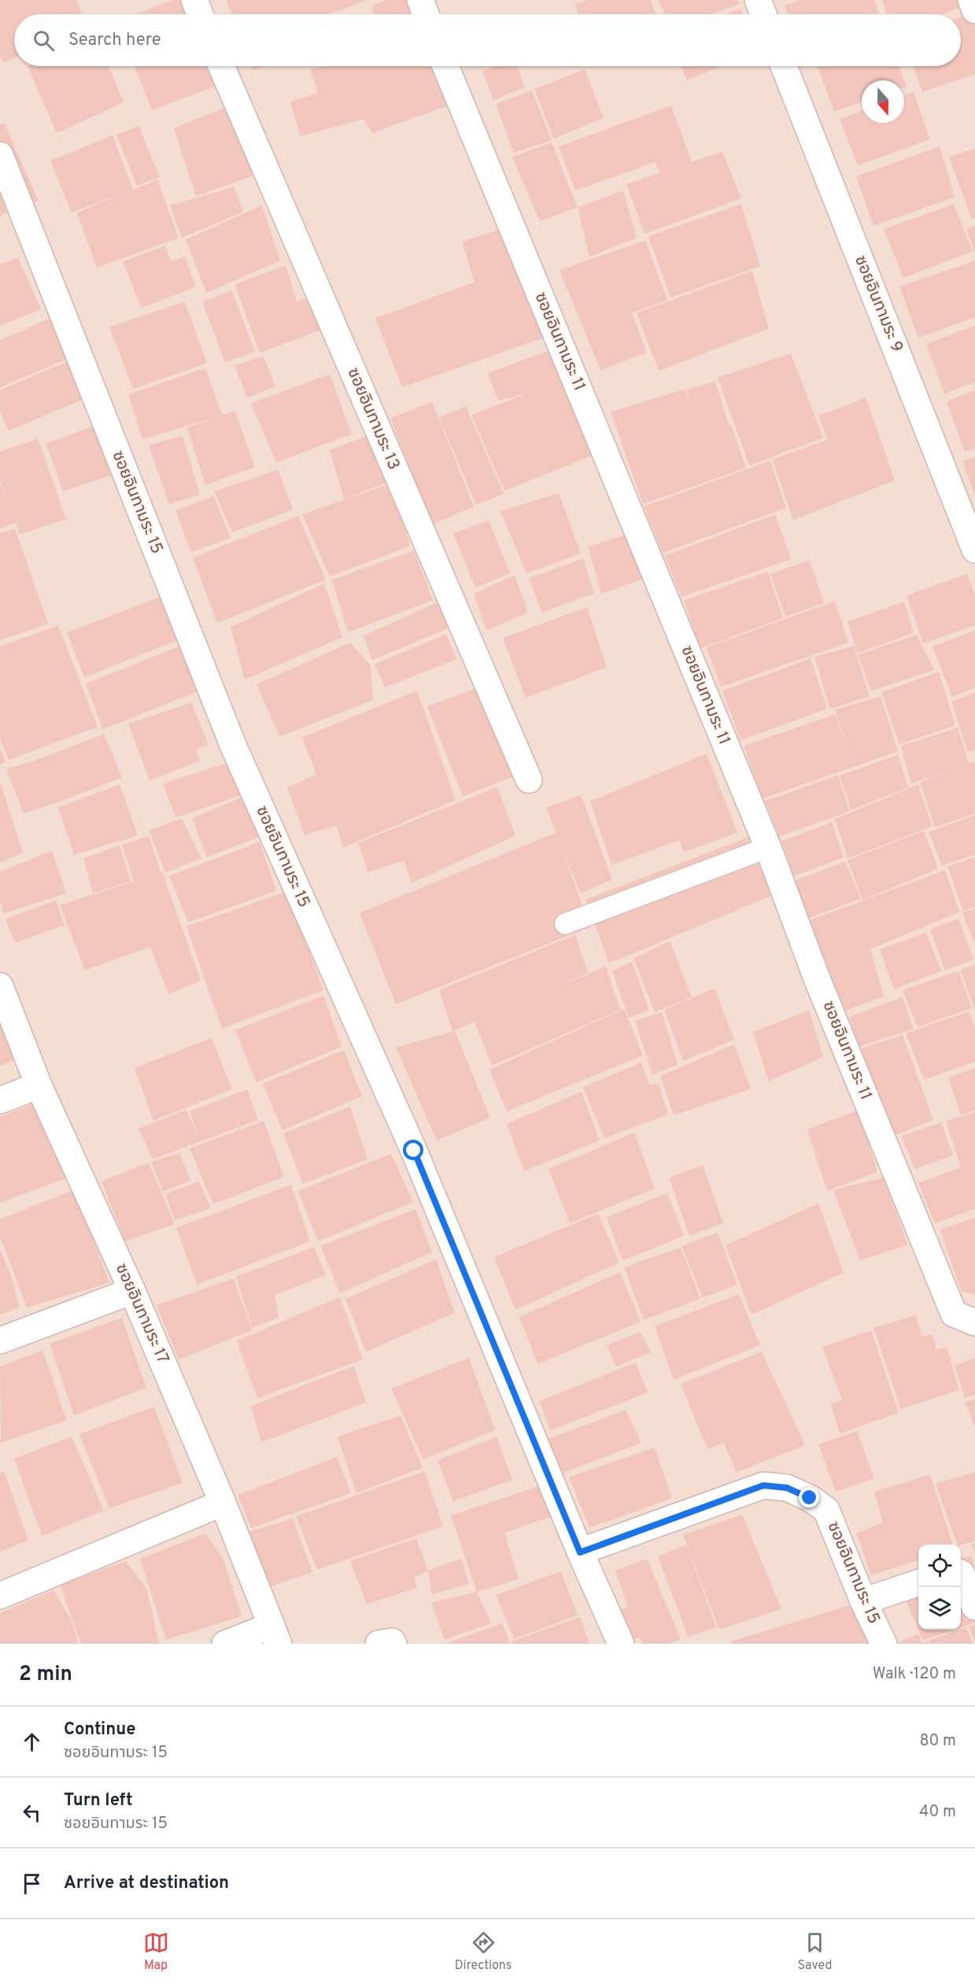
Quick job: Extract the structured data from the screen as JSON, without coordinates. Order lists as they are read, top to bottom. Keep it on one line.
{"streets":{"street":["ซอยอินทามระ 9","ซอยอินทามระ 11","ซอยอินทามระ 13","ซอยอินทามระ 15","ซอยอินทามระ 17"]},"north":"bottom","page":{"search":"Search here","heading":["2 min","Walk · 120 m"],"list":[["Continue","ซอยอินทามระ 15","80 m"],["Turn left","ซอยอินทามระ 15","40 m"],"Arrive at destination"],"nav":["Map","Directions","Saved"]}}
